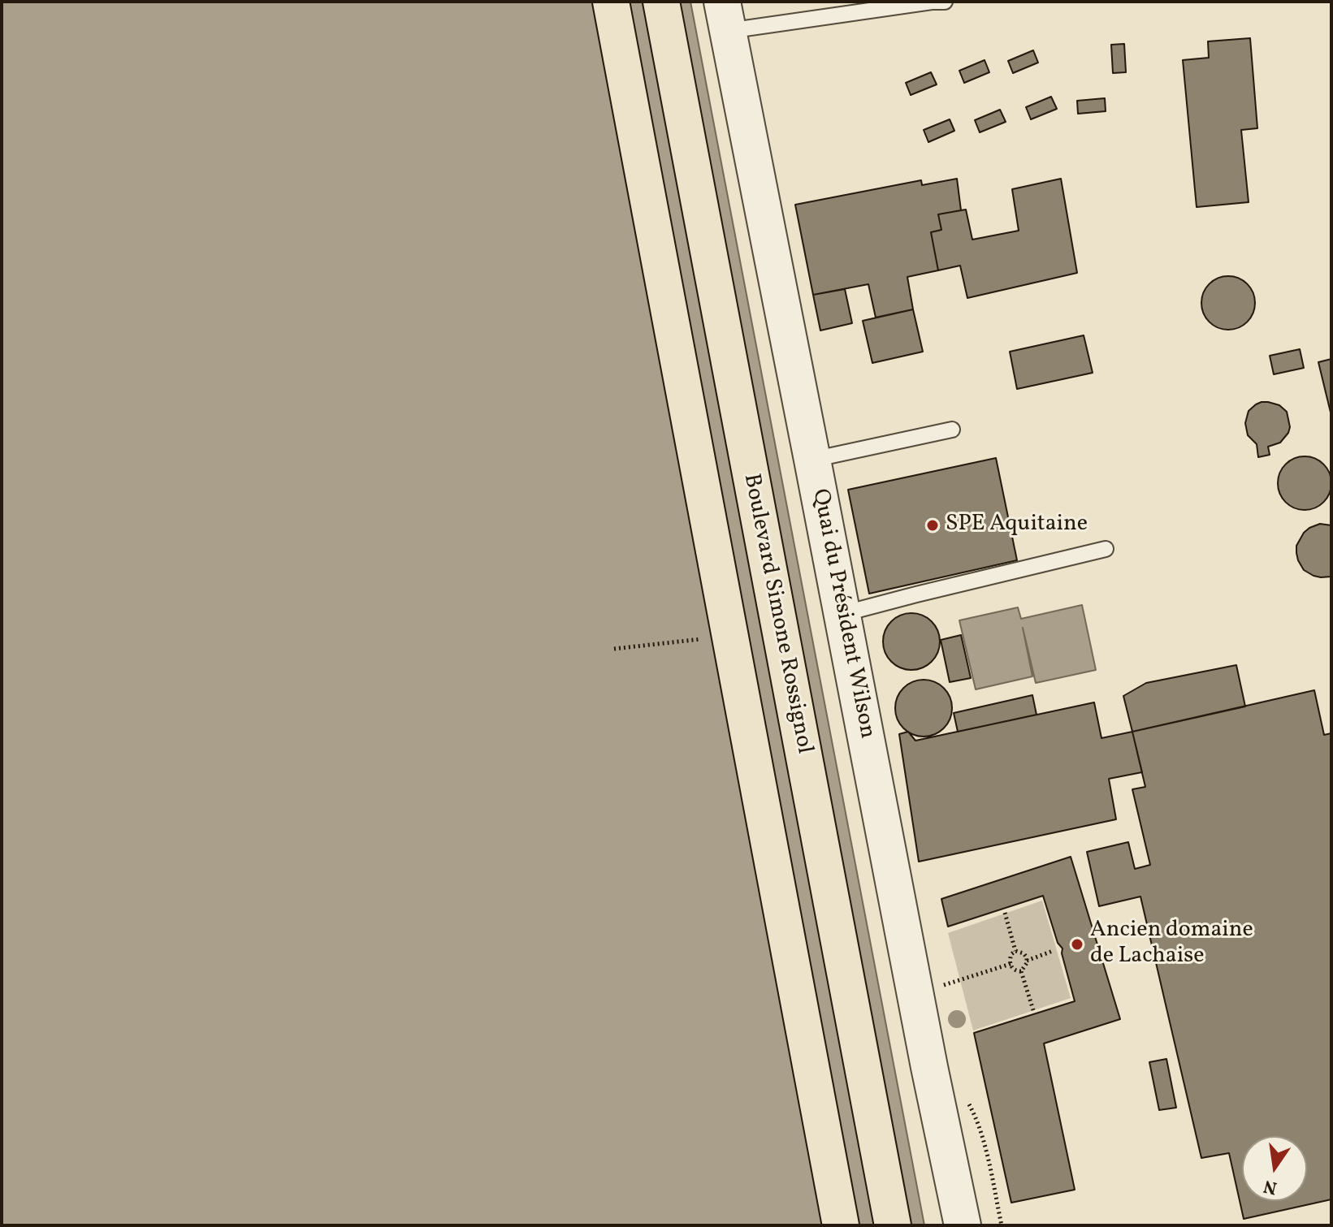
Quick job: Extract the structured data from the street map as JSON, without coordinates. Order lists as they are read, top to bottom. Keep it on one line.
{"streets":{"main road":["Boulevard Simone Rossignol"],"street":["Quai du Président Wilson"]},"places":["SPE Aquitaine","Ancien domaine de Lachaise"],"north":"bottom"}
